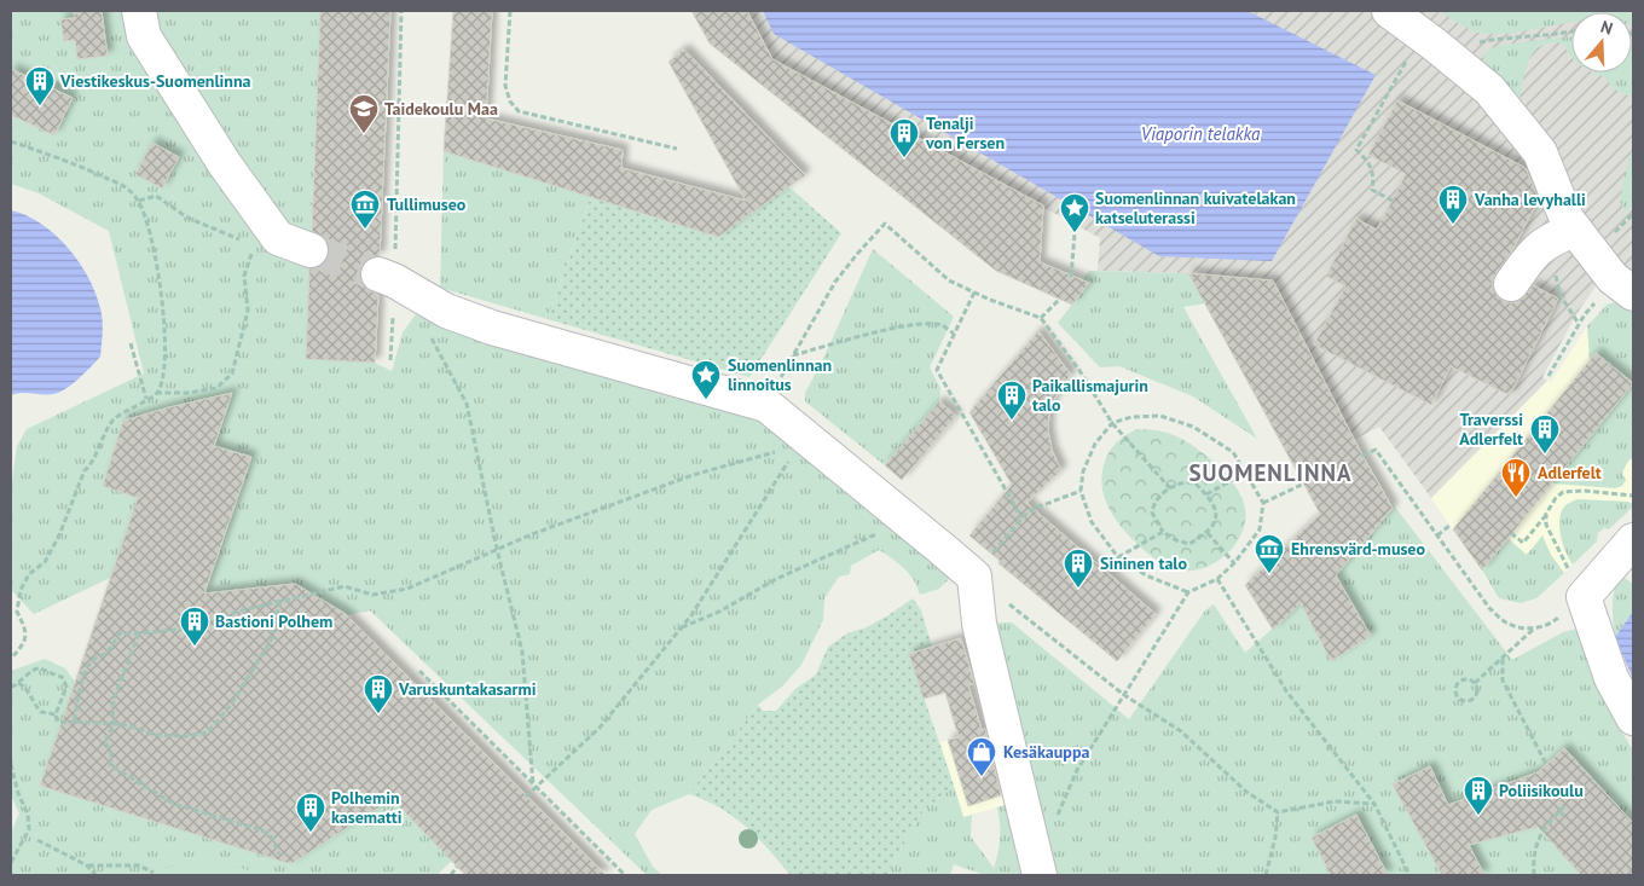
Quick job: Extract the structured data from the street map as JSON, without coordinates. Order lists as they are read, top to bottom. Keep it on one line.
{"districts":["SUOMENLINNA"],"water":["Viaporin telakka"],"places":{"building":["Viestikeskus-Suomenlinna","Tenalji von Fersen","Vanha levyhalli","Paikallismajurin talo","Traverssi Adlerfelt","Sininen talo","Bastioni Polhem","Varuskuntakasarmi","Poliisikoulu","Polhemin kasematti"],"school or university":["Taidekoulu Maa"],"museum":["Tullimuseo","Ehrensvärd-museo"],"place":["Suomenlinnan kuivatelakan katseluterassi","Suomenlinnan linnoitus"],"restaurant":["Adlerfelt"],"shop":["Kesäkauppa"]},"north":"top"}
